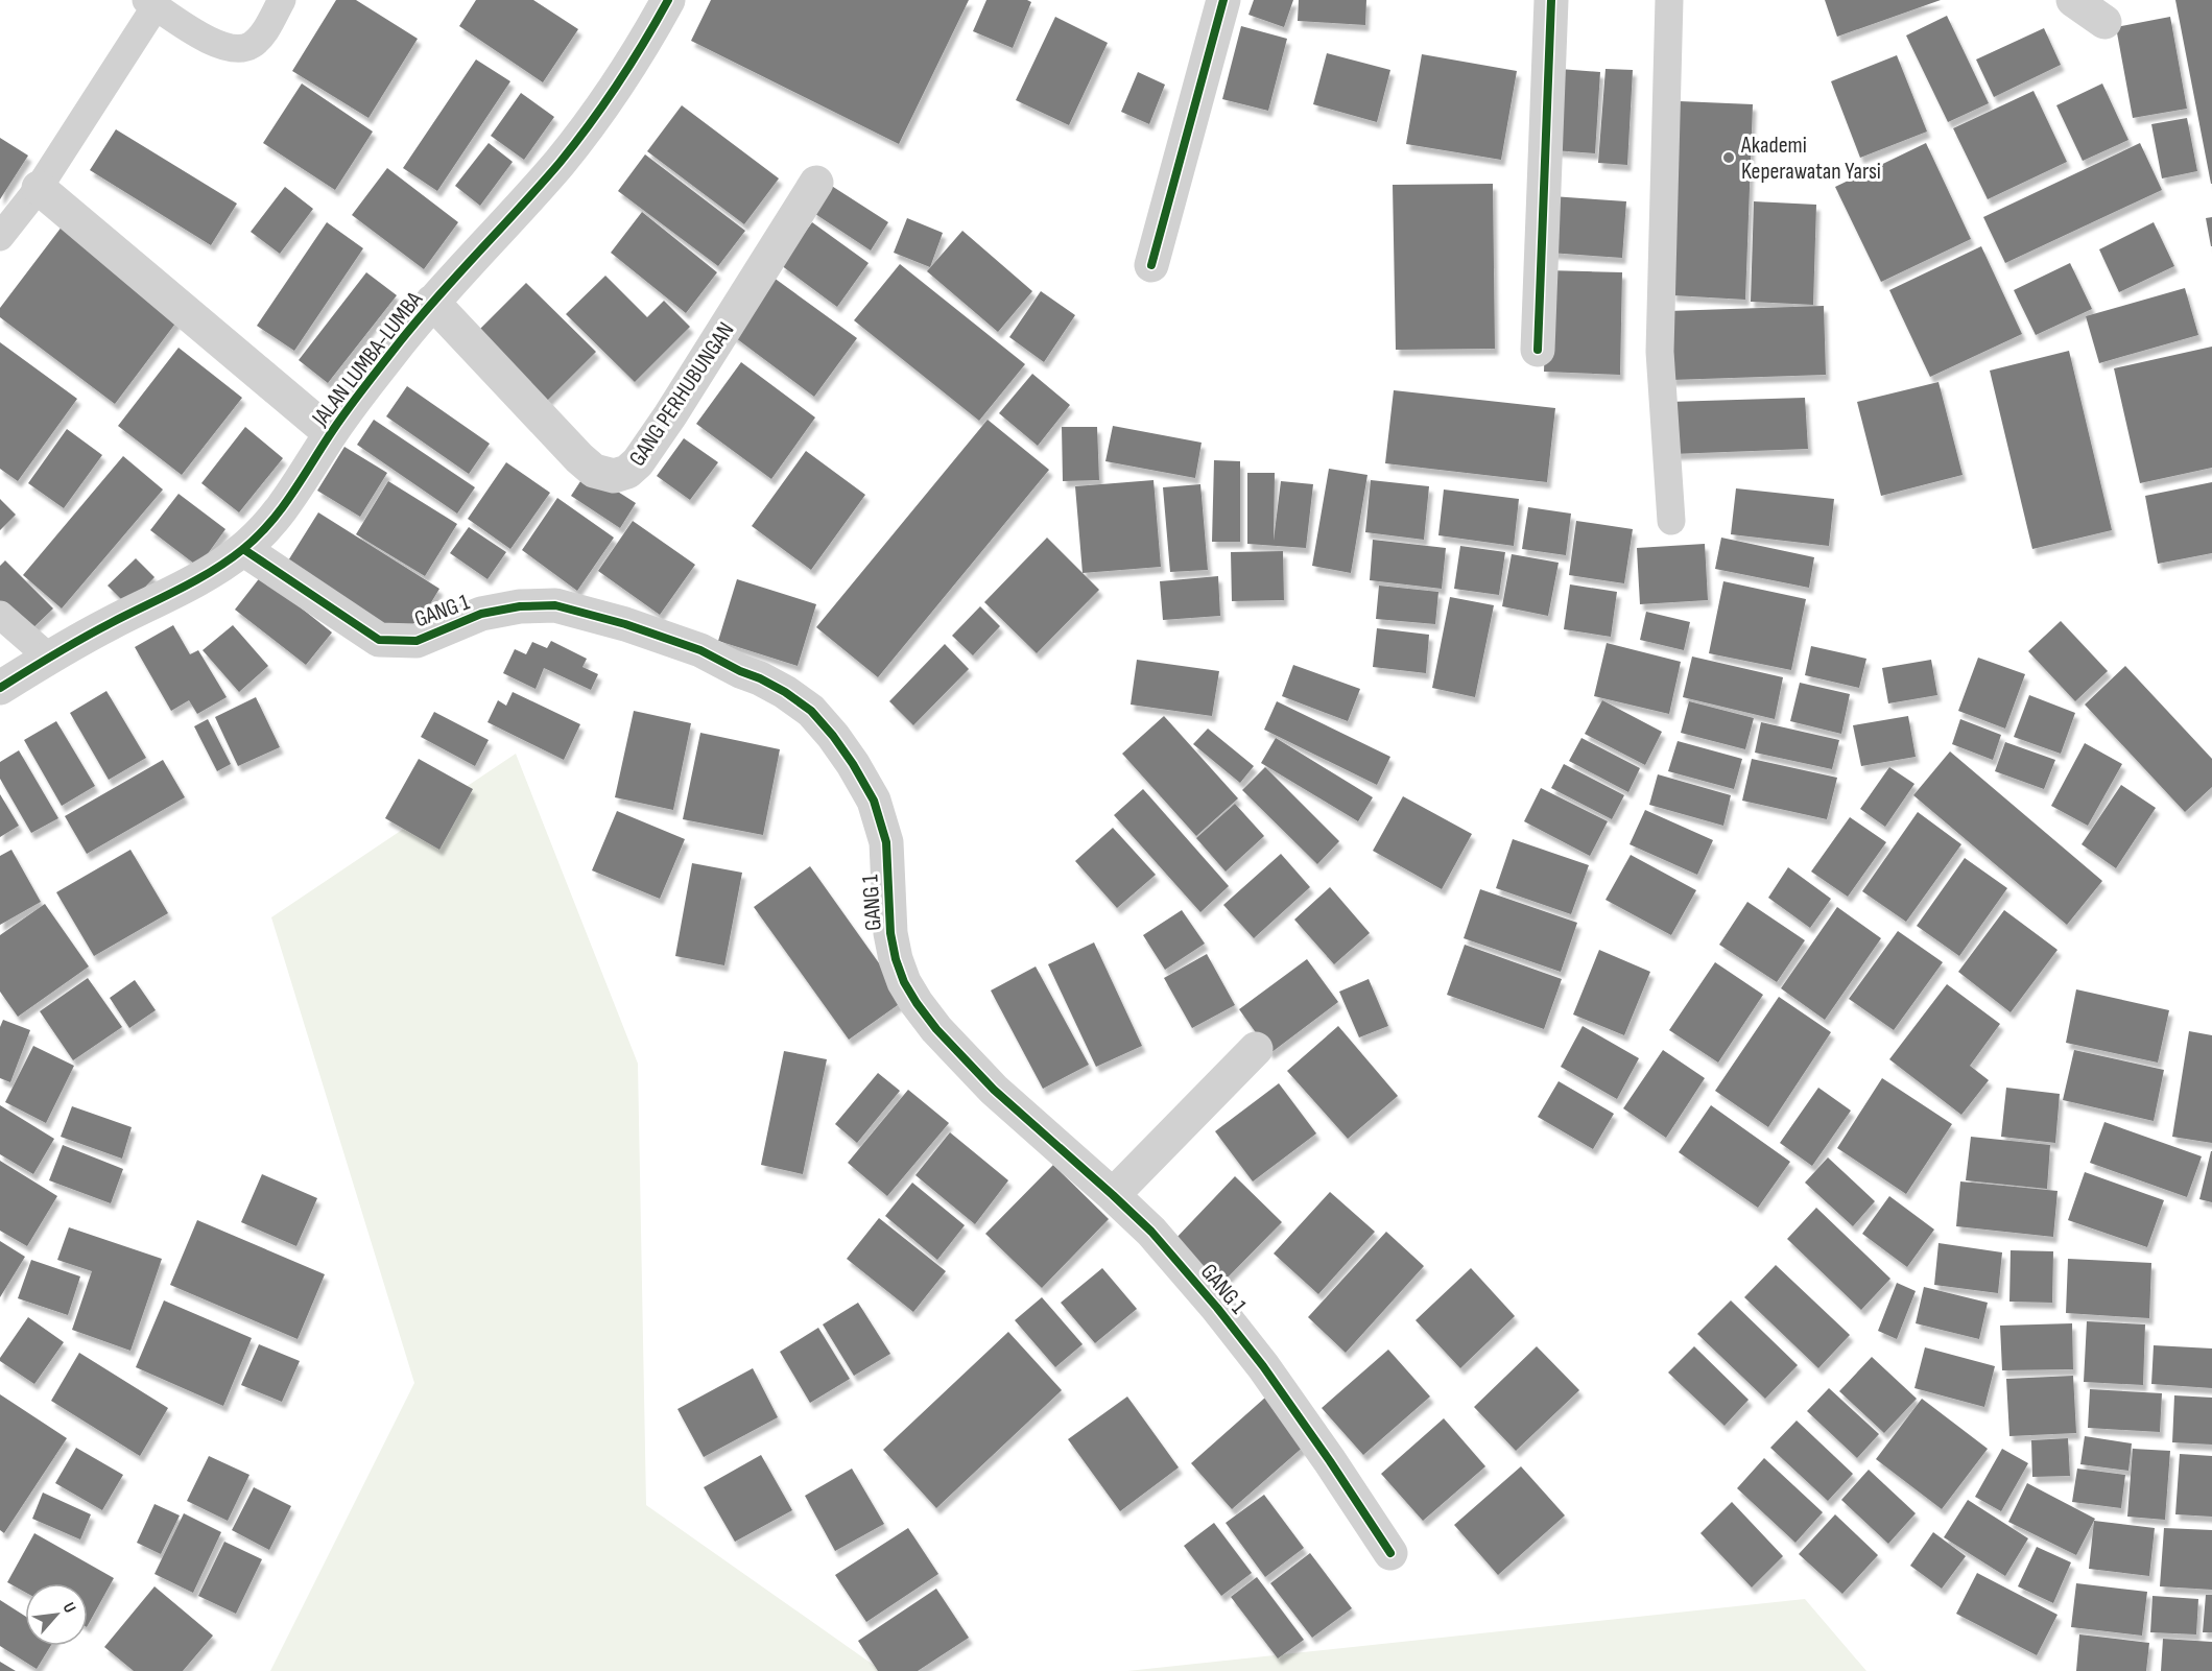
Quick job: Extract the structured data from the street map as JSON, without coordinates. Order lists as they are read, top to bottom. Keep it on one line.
{"streets":{"street":["JALAN LUMBA-LUMBA","GANG PERHUBUNGAN","GANG 1"]},"crossings":[["JALAN LUMBA-LUMBA","GANG PERHUBUNGAN"],["JALAN LUMBA-LUMBA","GANG 1"]],"places":["Akademi Keperawatan Yarsi"],"north":"top right"}
